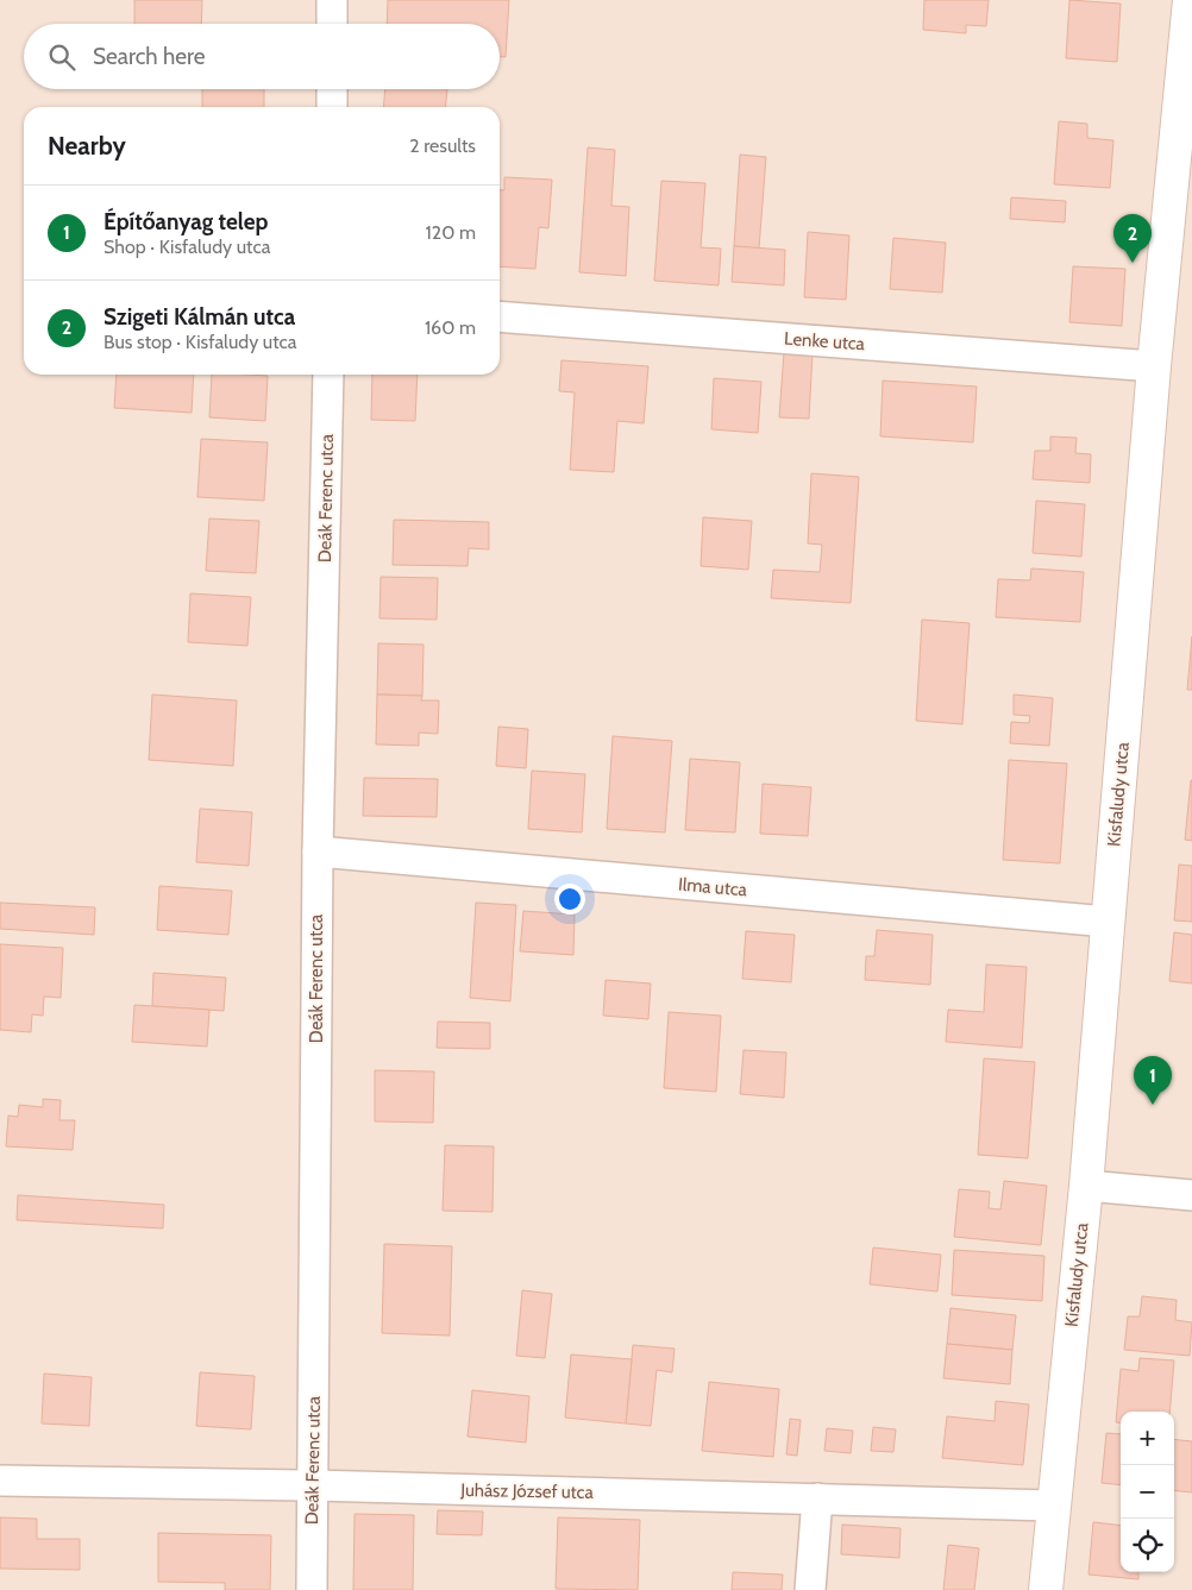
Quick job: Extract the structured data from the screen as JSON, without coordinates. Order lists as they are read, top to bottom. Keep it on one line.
{"streets":{"street":["Lenke utca","Deák Ferenc utca","Kisfaludy utca","Ilma utca","Juhász József utca"]},"crossings":[["Lenke utca","Kisfaludy utca"],["Deák Ferenc utca","Ilma utca"],["Deák Ferenc utca","Juhász József utca"],["Kisfaludy utca","Ilma utca"],["Kisfaludy utca","Juhász József utca"]],"page":{"search":"Search here","heading":["Nearby","2 results"],"list":[{"mark":"1","name":"Építőanyag telep","note":"Shop · Kisfaludy utca","value":"120 m"},{"mark":"2","name":"Szigeti Kálmán utca","note":"Bus stop · Kisfaludy utca","value":"160 m"}],"pins":["2","1"],"map_buttons":["+","−"]}}
